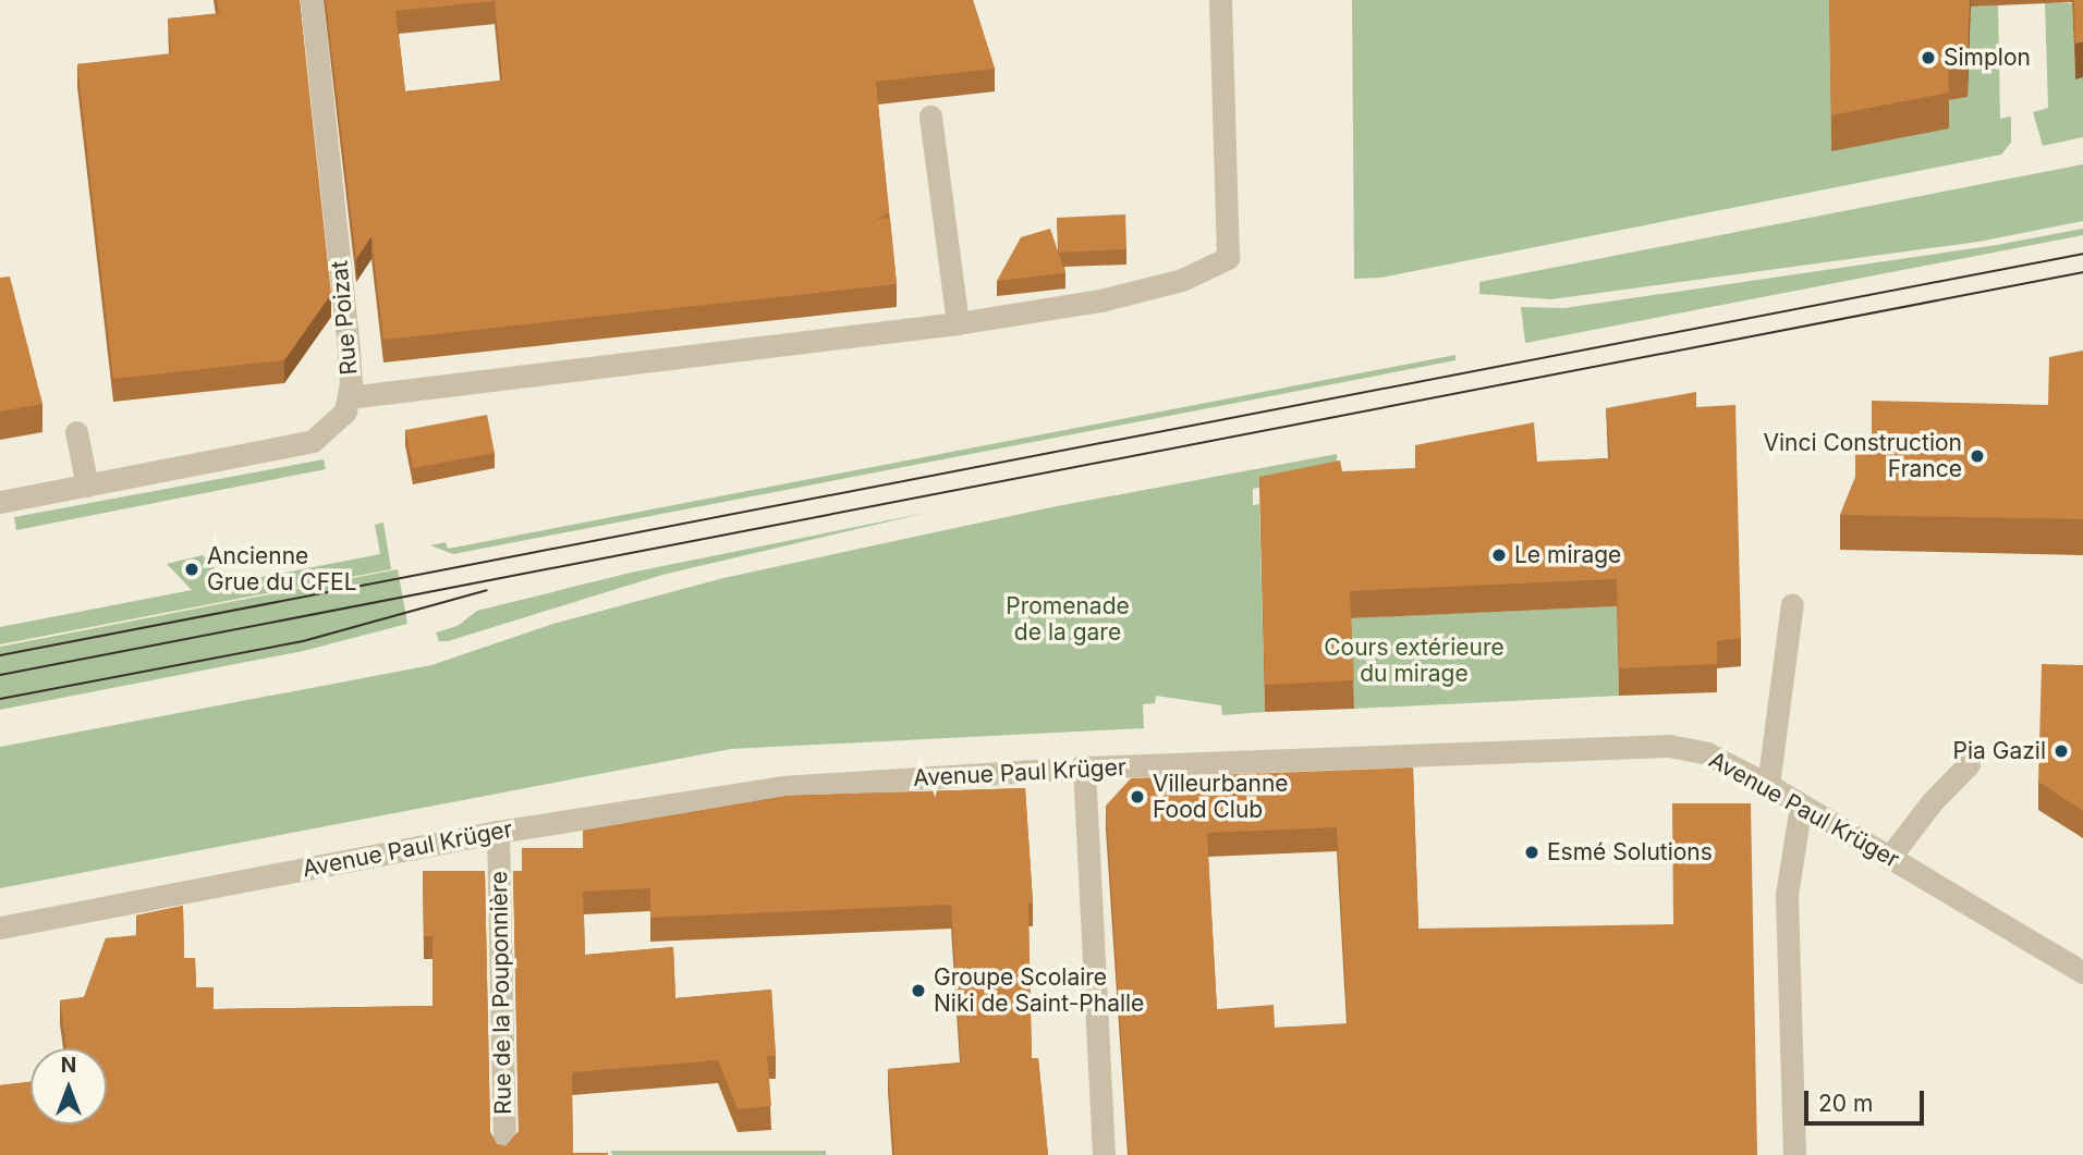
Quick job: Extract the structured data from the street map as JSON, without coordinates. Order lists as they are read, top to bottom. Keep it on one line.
{"streets":{"street":["Rue Poizat","Avenue Paul Krüger","Rue de la Pouponnière"]},"crossings":[["Avenue Paul Krüger","Rue de la Pouponnière"]],"parks":["Promenade de la gare","Cours extérieure du mirage"],"places":["Simplon","Vinci Construction France","Le mirage","Ancienne Grue du CFEL","Pia Gazil","Villeurbanne Food Club","Esmé Solutions","Groupe Scolaire Niki de Saint-Phalle"],"scale_bar":"20 m","north":"top"}
